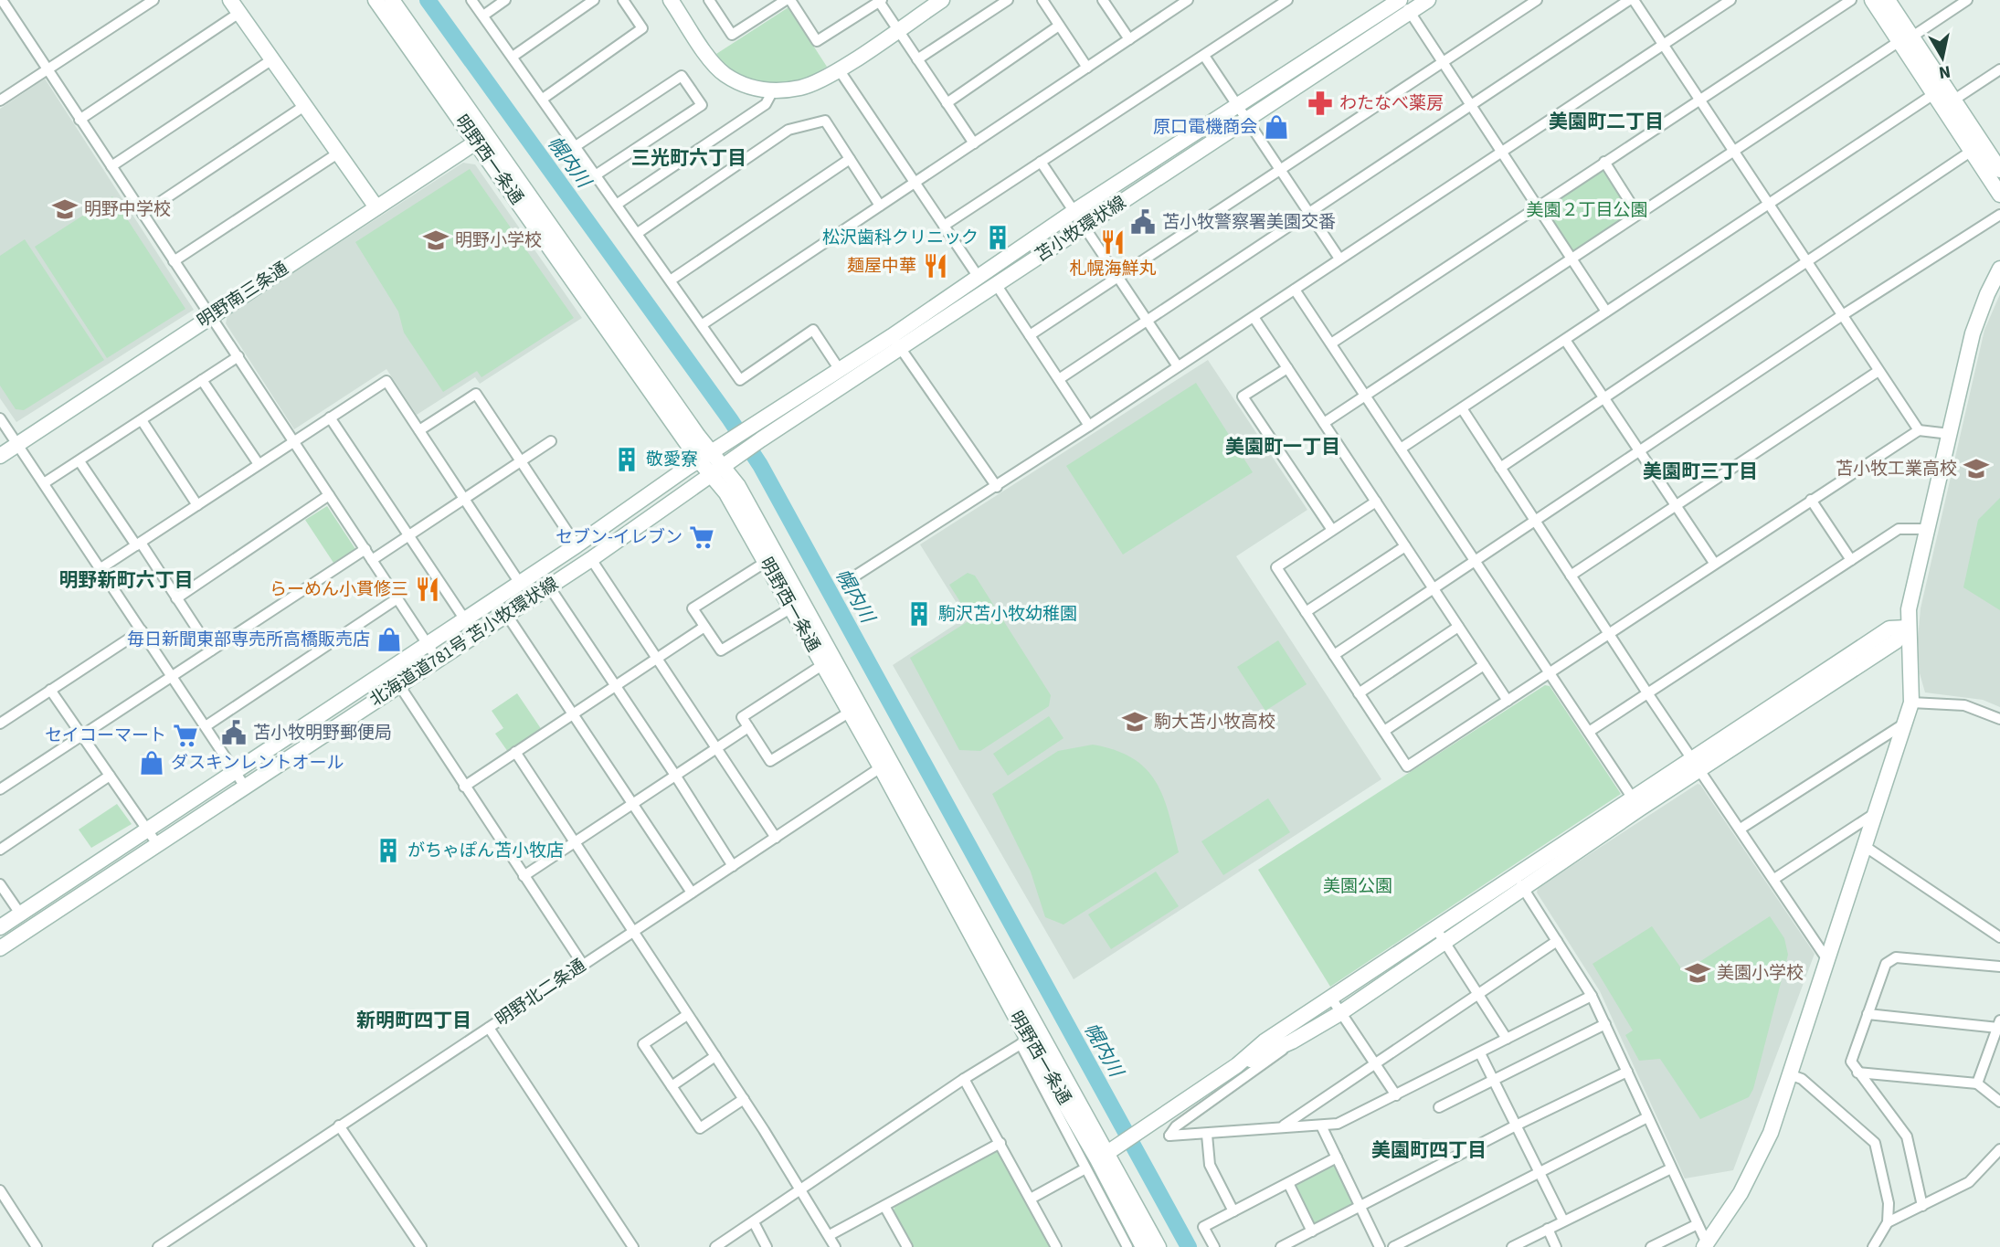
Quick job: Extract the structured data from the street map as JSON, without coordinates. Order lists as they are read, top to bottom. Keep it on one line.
{"streets":{"street":["明野西一条通","苫小牧環状線","明野南三条通","北海道道781号 苫小牧環状線","明野北二条通"]},"crossings":[["明野西一条通","苫小牧環状線"],["明野西一条通","明野南三条通"],["明野西一条通","北海道道781号 苫小牧環状線"],["明野西一条通","明野北二条通"],["苫小牧環状線","北海道道781号 苫小牧環状線"]],"districts":["美園町二丁目","三光町六丁目","美園町一丁目","美園町三丁目","明野新町六丁目","新明町四丁目","美園町四丁目"],"water":["幌内川"],"parks":["美園２丁目公園","美園公園"],"places":{"pharmacy":["わたなべ薬房"],"shop":["原口電機商会","毎日新聞東部専売所高橋販売店","ダスキンレントオール"],"school or university":["明野中学校","明野小学校","苫小牧工業高校","駒大苫小牧高校","美園小学校"],"public building":["苫小牧警察署美園交番","苫小牧明野郵便局"],"building":["松沢歯科クリニック","敬愛寮","駒沢苫小牧幼稚園","がちゃぽん苫小牧店"],"restaurant":["札幌海鮮丸","麺屋中華","らーめん小貫修三"],"supermarket":["セブン-イレブン","セイコーマート"]},"north":"bottom"}
